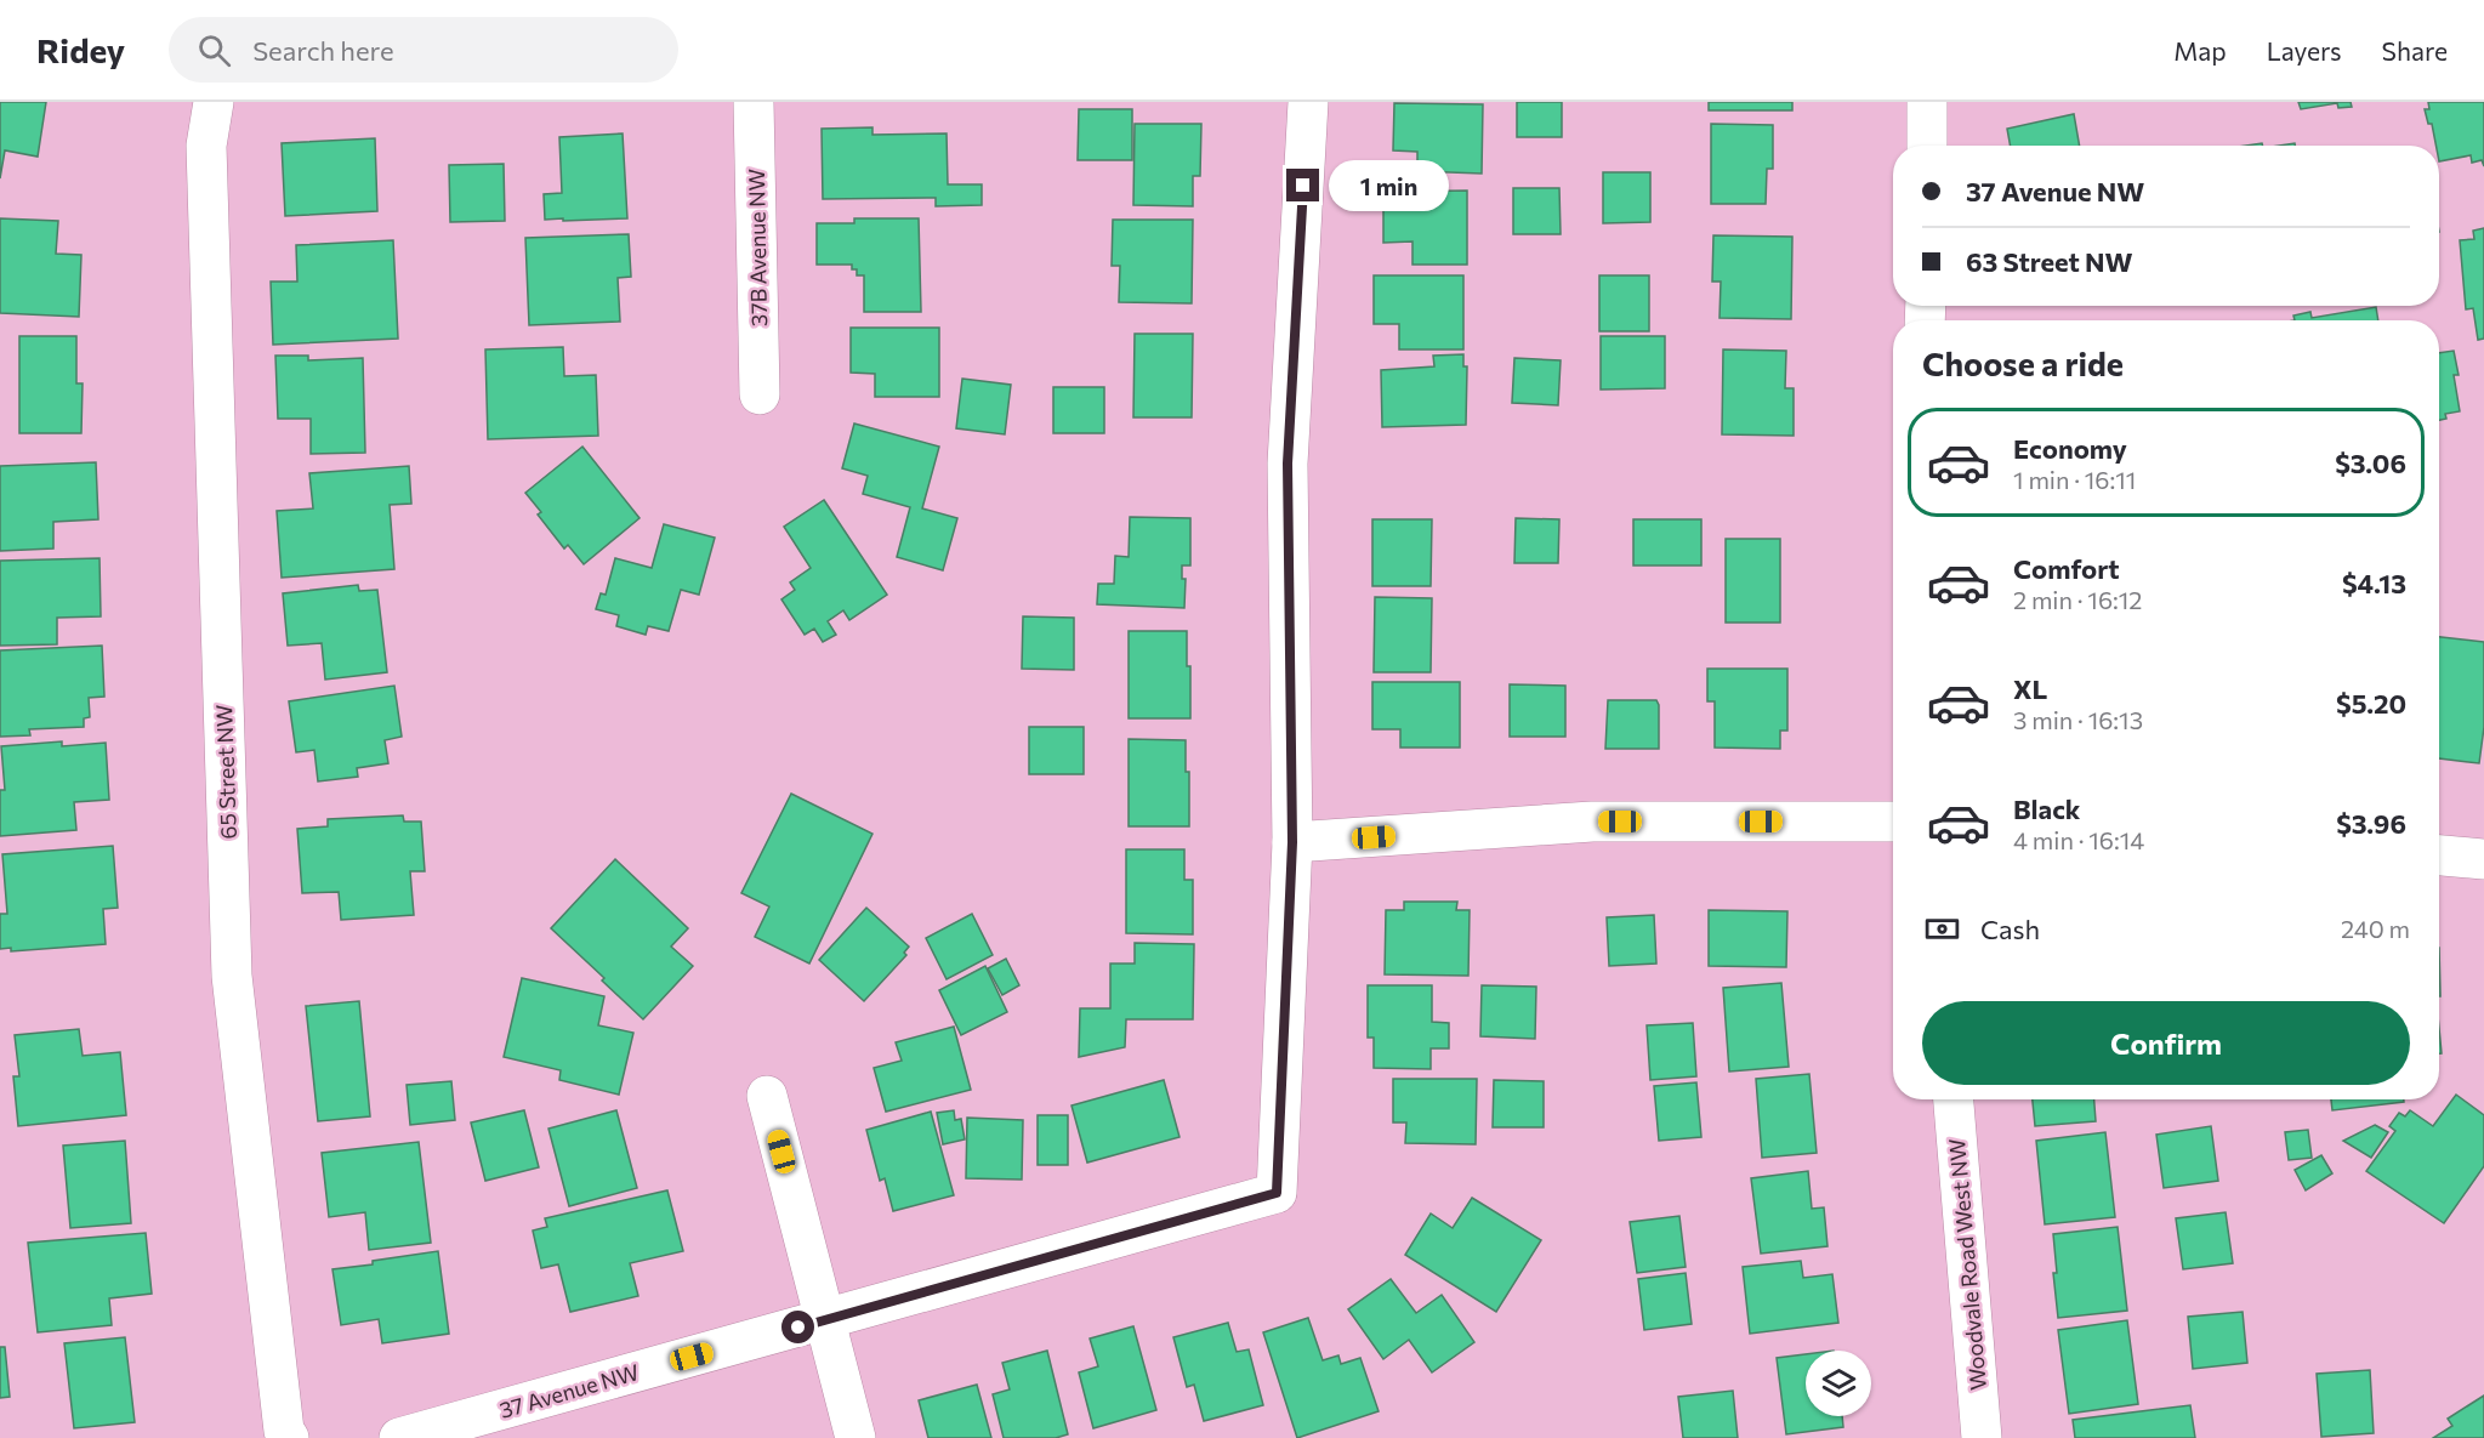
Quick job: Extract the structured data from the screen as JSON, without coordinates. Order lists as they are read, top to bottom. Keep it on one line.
{"streets":{"street":["37B Avenue NW","65 Street NW","Woodvale Road West NW","37 Avenue NW"]},"page":{"header":"Ridey","search":"Search here","nav":["Map","Layers","Share"],"banner":["37 Avenue NW","63 Street NW"],"bubble":"1 min","heading":"Choose a ride","list":[{"name":"Economy","note":"1 min · 16:11","value":"$3.06"},{"name":"Comfort","note":"2 min · 16:12","value":"$4.13"},{"name":"XL","note":"3 min · 16:13","value":"$5.20"},{"name":"Black","note":"4 min · 16:14","value":"$3.96"}],"pay":["Cash","240 m"],"buttons":"Confirm"}}
